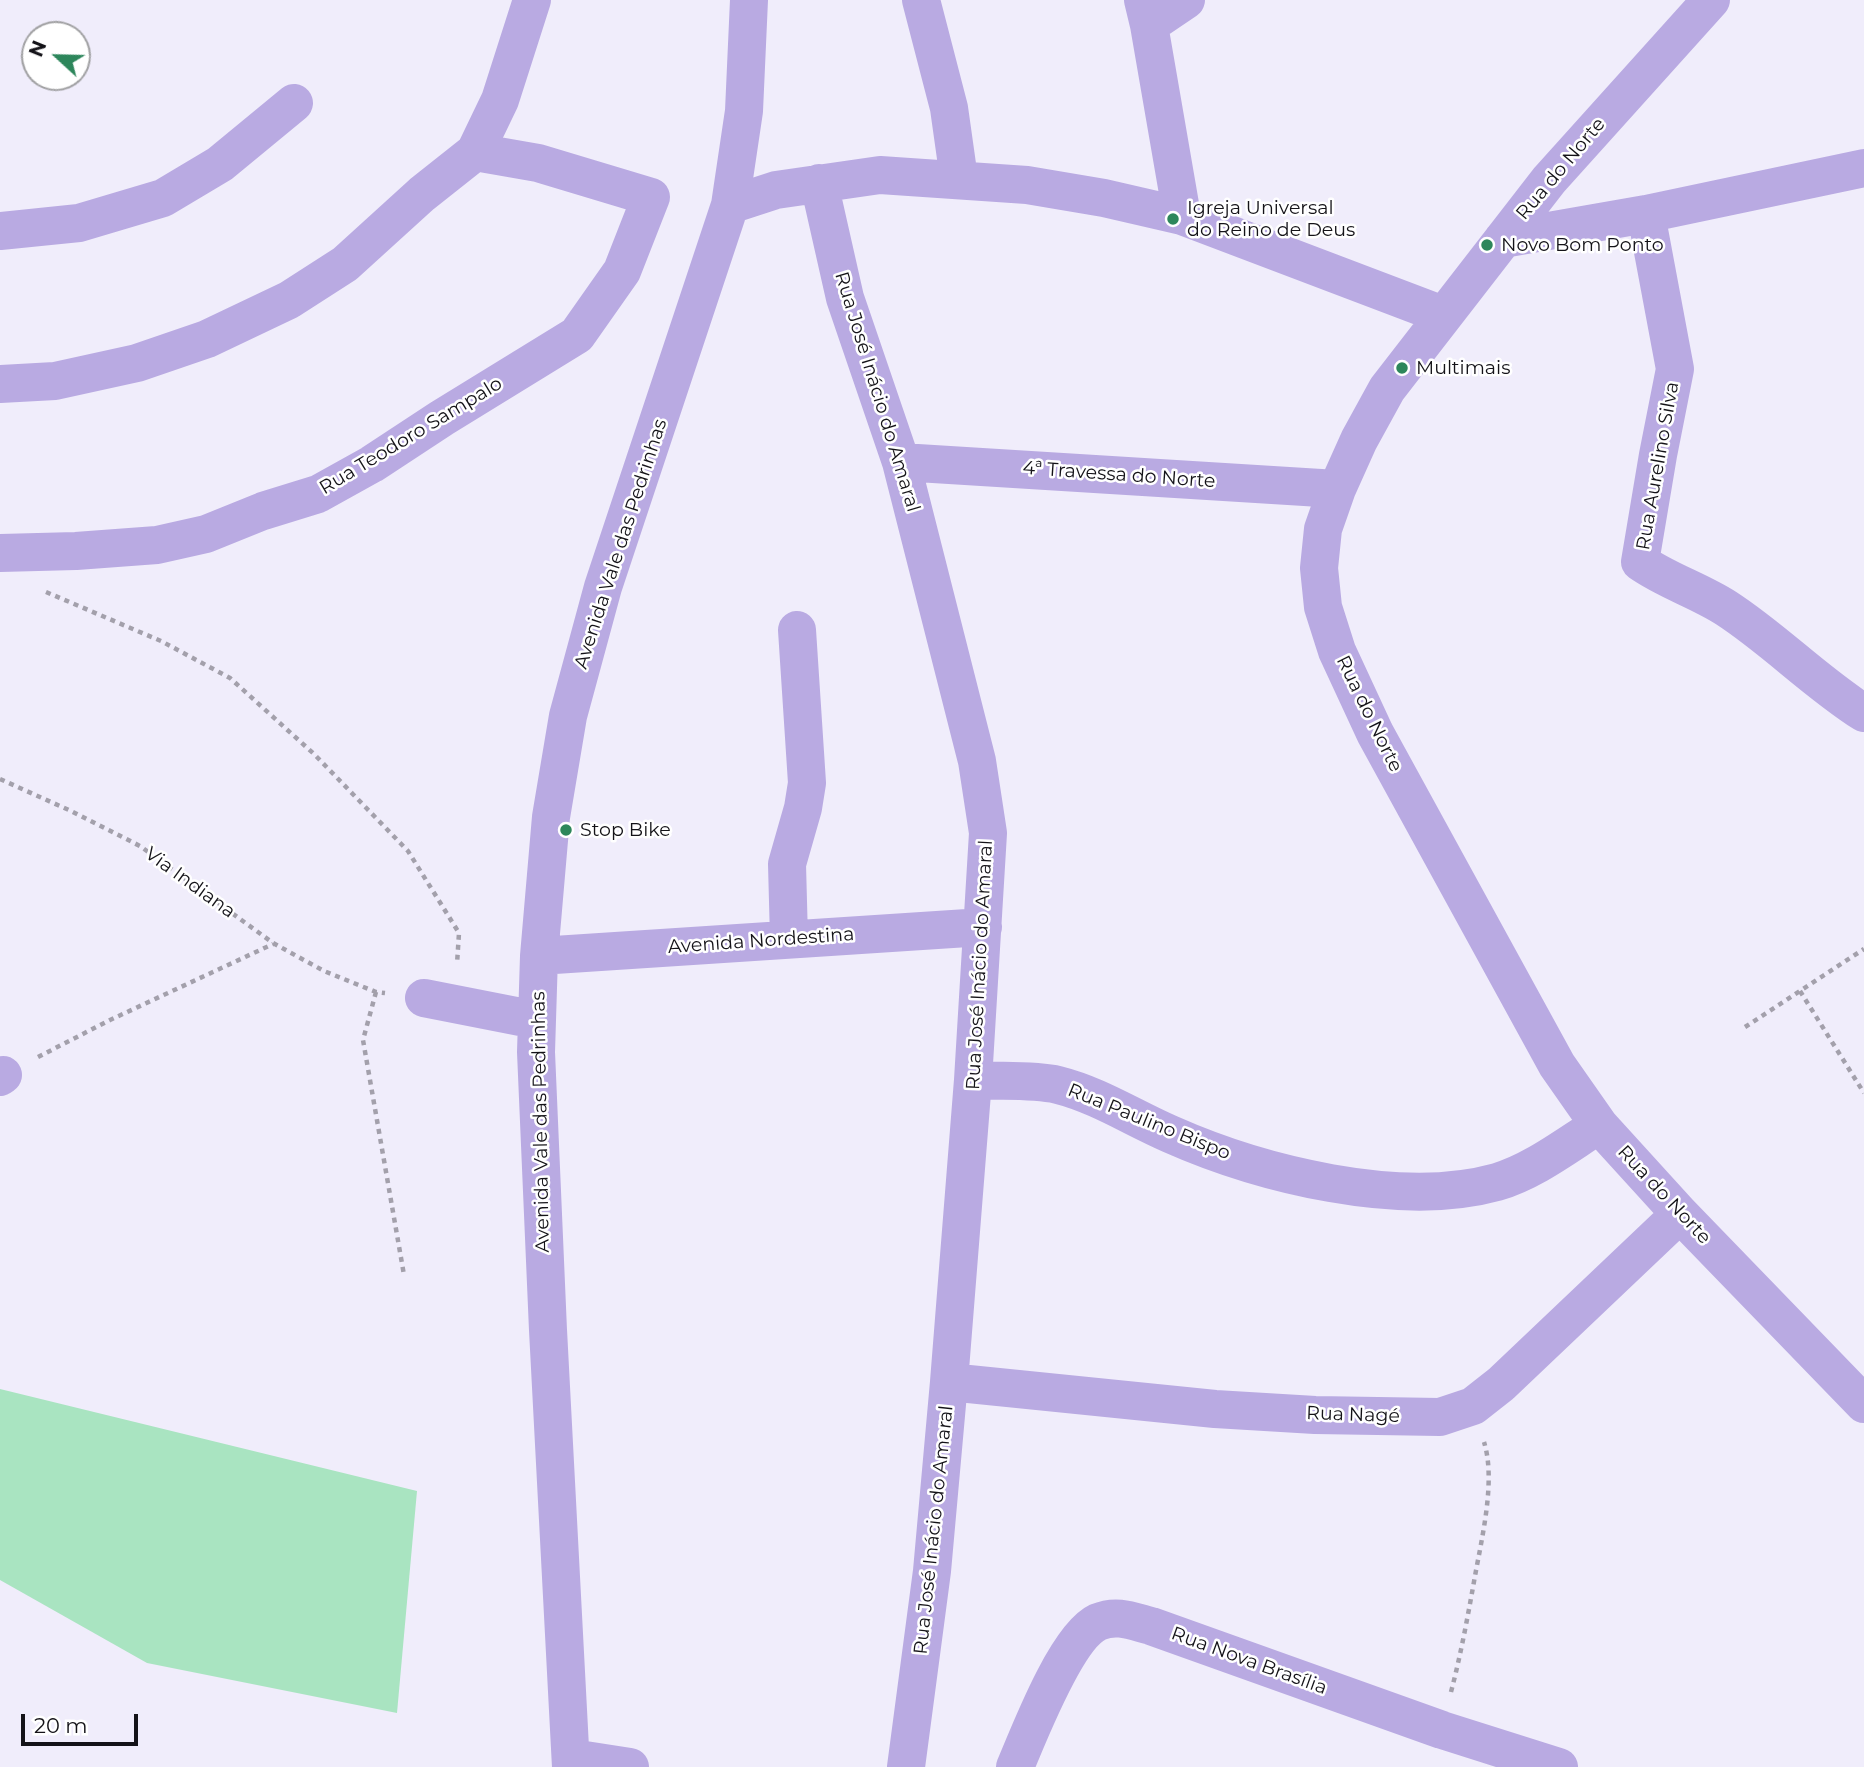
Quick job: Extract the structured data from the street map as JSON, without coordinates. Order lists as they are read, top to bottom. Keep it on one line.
{"streets":{"street":["Rua do Norte","Rua José Inácio do Amaral","Rua Teodoro Sampalo","Rua Aurelino Silva","4ª Travessa do Norte","Avenida Vale das Pedrinhas","Avenida Nordestina","Rua Paulino Bispo","Rua Nagé","Rua Nova Brasília"],"path":["Via Indiana"]},"crossings":[["Rua do Norte","4ª Travessa do Norte"],["Rua do Norte","Rua Paulino Bispo"],["Rua do Norte","Rua Nagé"],["Rua José Inácio do Amaral","4ª Travessa do Norte"],["Rua José Inácio do Amaral","Avenida Nordestina"],["Rua José Inácio do Amaral","Rua Paulino Bispo"],["Rua José Inácio do Amaral","Rua Nagé"],["Avenida Vale das Pedrinhas","Avenida Nordestina"]],"places":["Igreja Universal do Reino de Deus","Novo Bom Ponto","Multimais","Stop Bike"],"scale_bar":"20 m","north":"left"}
